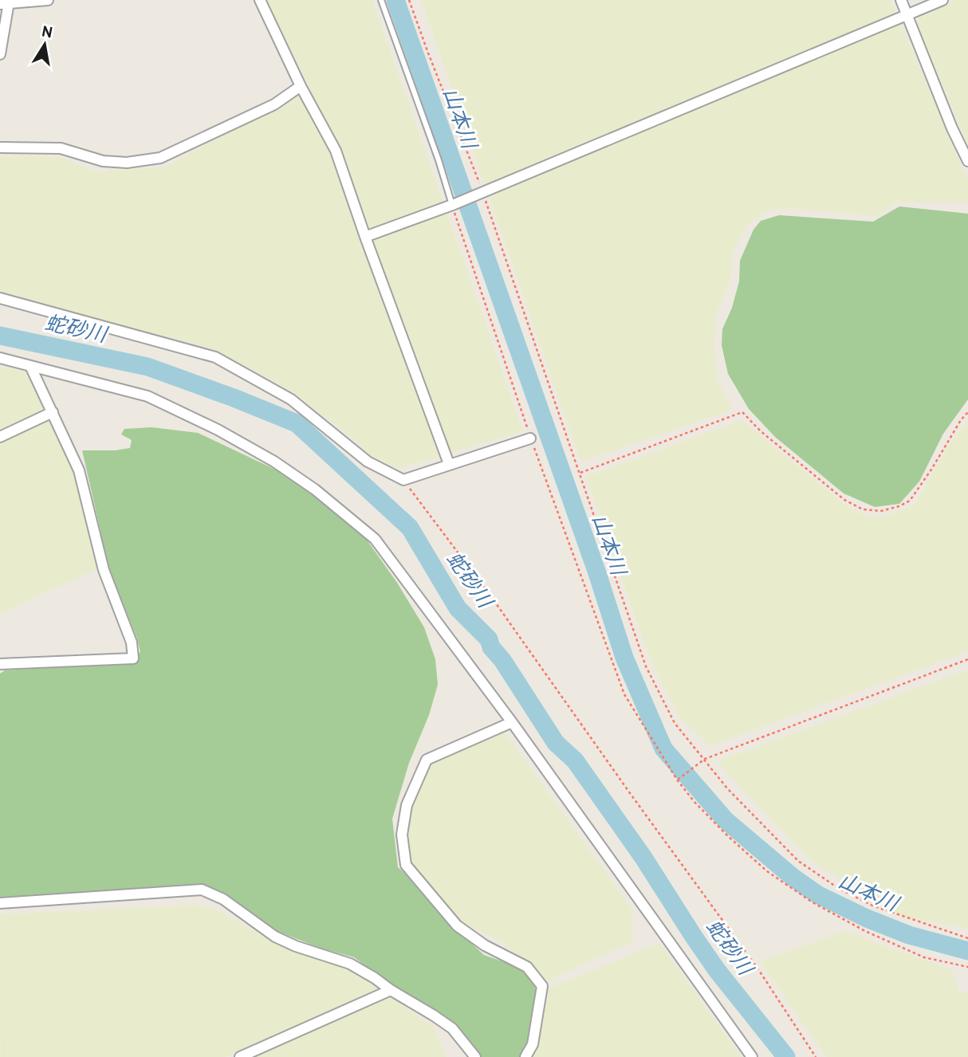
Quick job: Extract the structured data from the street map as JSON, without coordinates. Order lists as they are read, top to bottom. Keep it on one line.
{"water":["山本川","蛇砂川"],"north":"top"}
